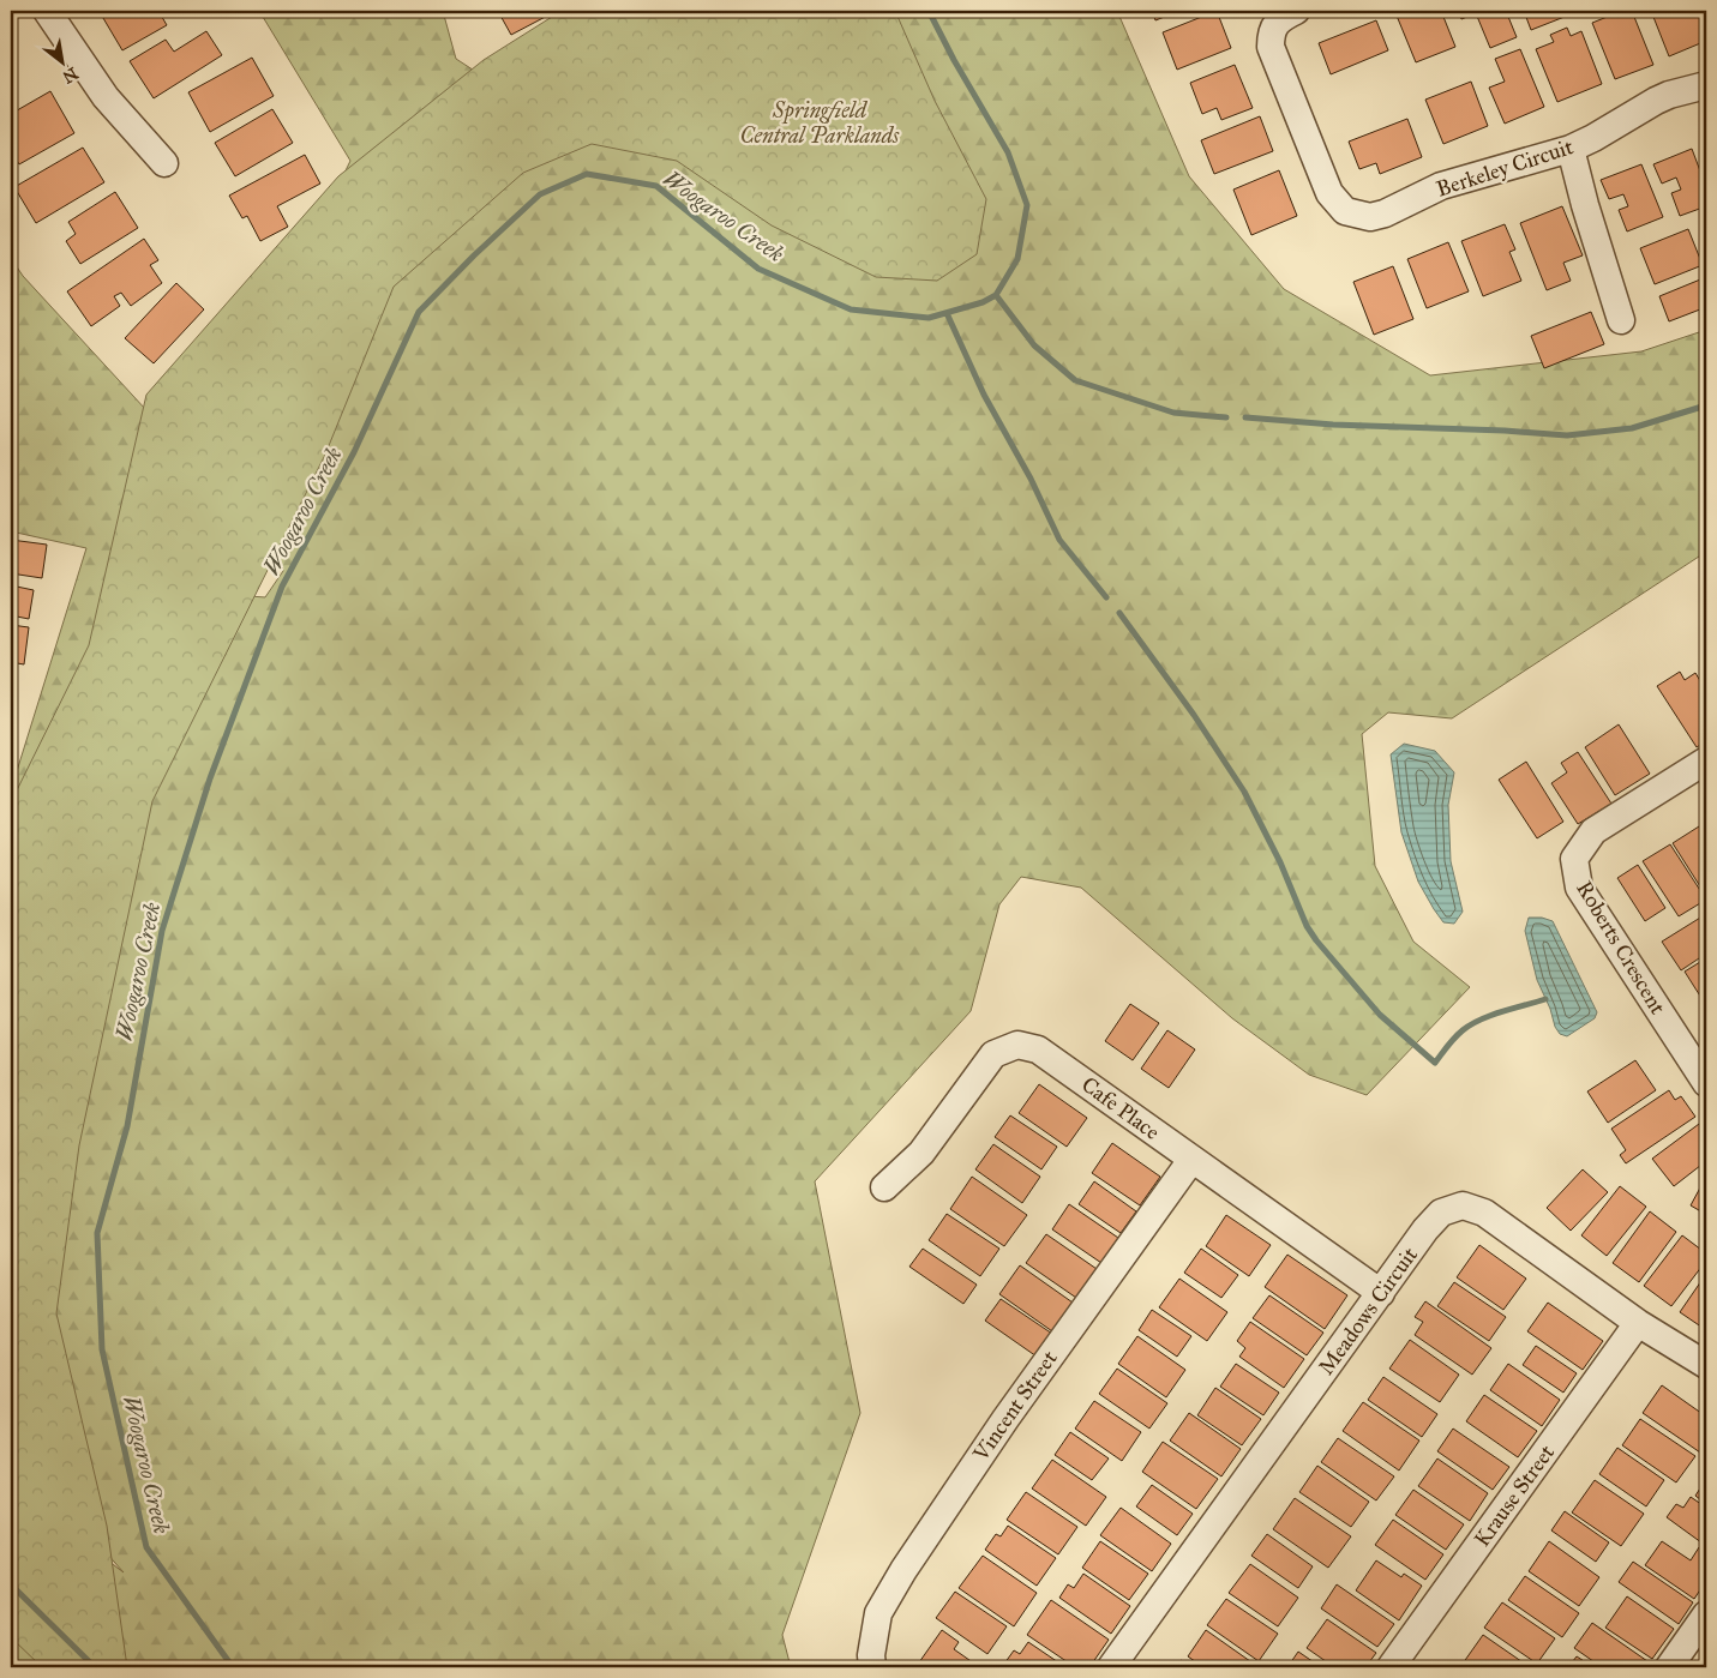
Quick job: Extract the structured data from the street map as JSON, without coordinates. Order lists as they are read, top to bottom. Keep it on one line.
{"streets":{"street":["Berkeley Circuit","Roberts Crescent","Cafe Place","Meadows Circuit","Vincent Street","Krause Street"]},"crossings":[["Cafe Place","Meadows Circuit"],["Cafe Place","Vincent Street"],["Meadows Circuit","Krause Street"]],"water":["Woogaroo Creek"],"parks":["Springfield Central Parklands"],"north":"bottom right"}
